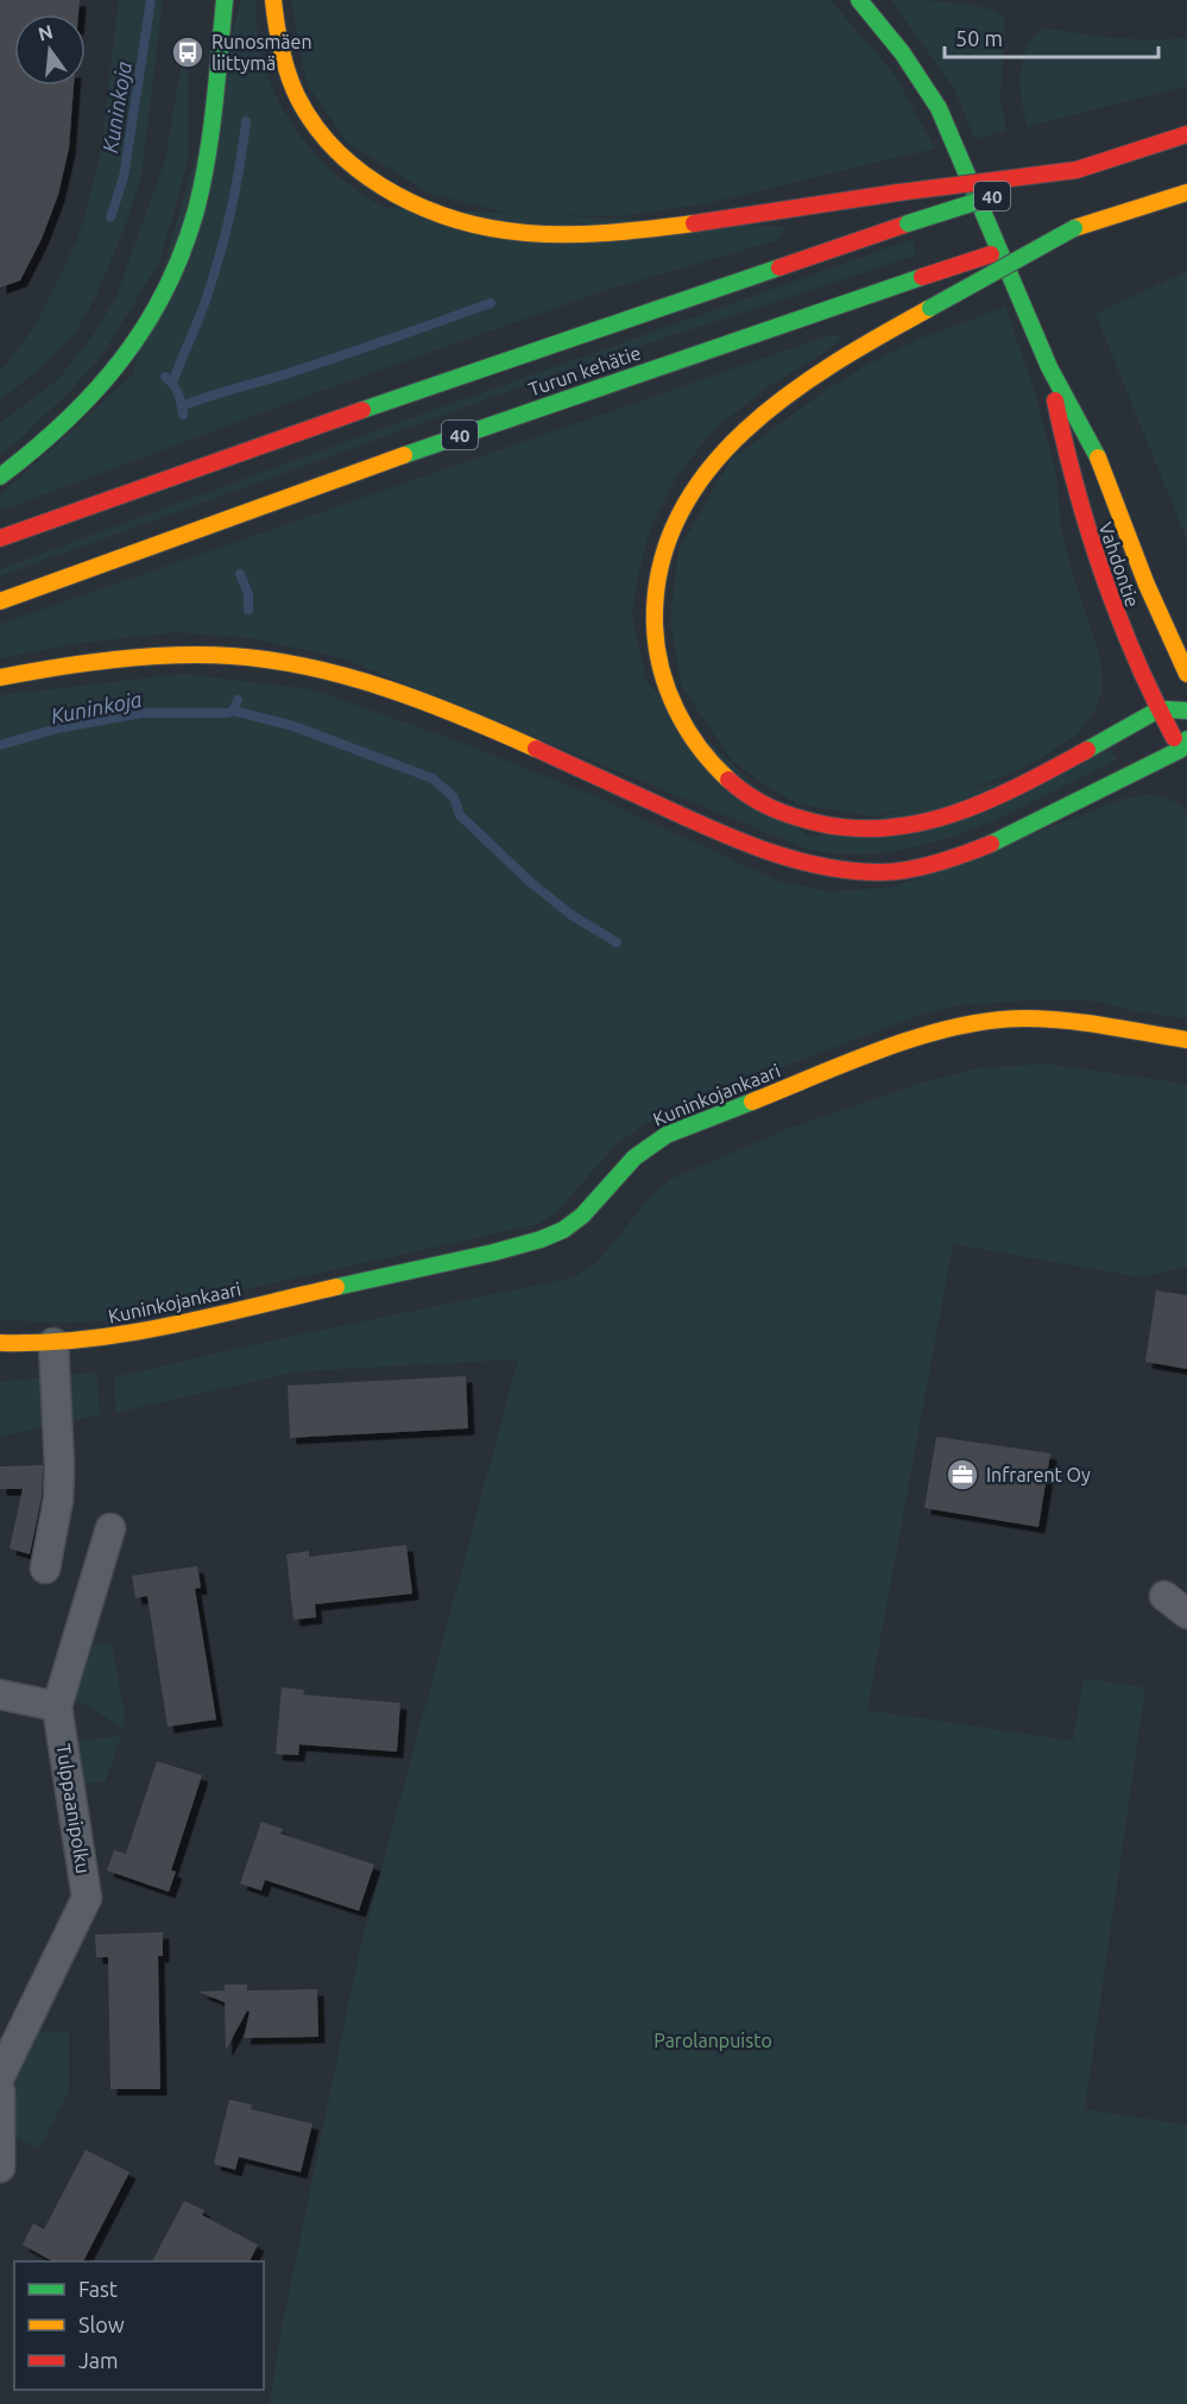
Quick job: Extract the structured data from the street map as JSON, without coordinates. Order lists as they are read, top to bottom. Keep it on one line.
{"streets":{"main road":["40","Turun kehätie","Vahdontie","Kuninkojankaari"],"street":["Tulppaanipolku"]},"water":["Kuninkoja"],"parks":["Parolanpuisto"],"places":{"bus stop":["Runosmäen liittymä"],"office":["Infrarent Oy"]},"legend":["Fast","Slow","Jam"],"scale_bar":"50 m","north":"top"}
